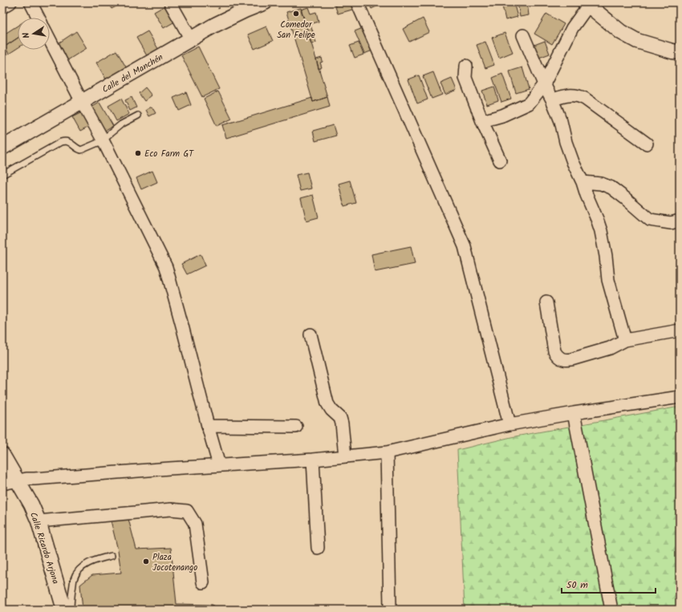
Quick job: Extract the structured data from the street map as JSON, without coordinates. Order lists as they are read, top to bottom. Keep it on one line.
{"streets":{"street":["Calle del Manchén","Calle Ricardo Arjona"]},"places":["Comedor San Felipe","Eco Farm GT","Plaza Jocotenango"],"scale_bar":"50 m","north":"left"}
